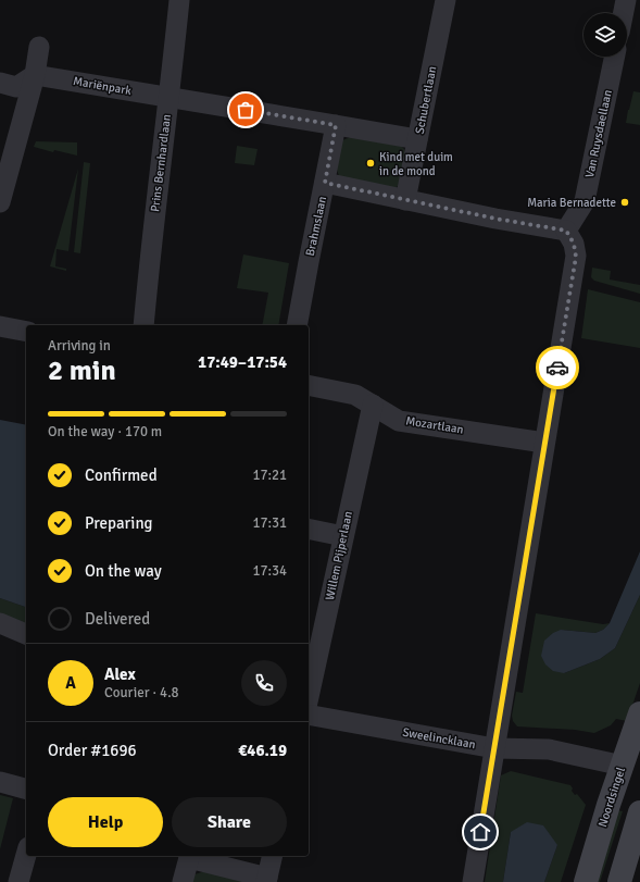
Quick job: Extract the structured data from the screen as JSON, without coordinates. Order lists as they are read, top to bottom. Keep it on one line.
{"streets":{"main road":["Noordsingel"],"street":["Mariënpark","Schubertlaan","Van Ruysdaellaan","Prins Bernhardlaan","Brahmslaan","Mozartlaan","Willem Pijperlaan","Sweelincklaan"]},"crossings":[["Mariënpark","Schubertlaan"],["Mariënpark","Prins Bernhardlaan"],["Mariënpark","Brahmslaan"],["Mozartlaan","Willem Pijperlaan"],["Sweelincklaan","Noordsingel"]],"places":["Kind met duim in de mond","Maria Bernadette"],"page":{"heading":["2 min","Arriving in","17:49–17:54"],"panel":["Alex","Courier · 4.8","Order #1696","€46.19"],"bar":"On the way · 170 m","list":[["Confirmed","17:21"],["Preparing","17:31"],["On the way","17:34"],"Delivered"],"round":"A","buttons":["Help","Share"]}}
